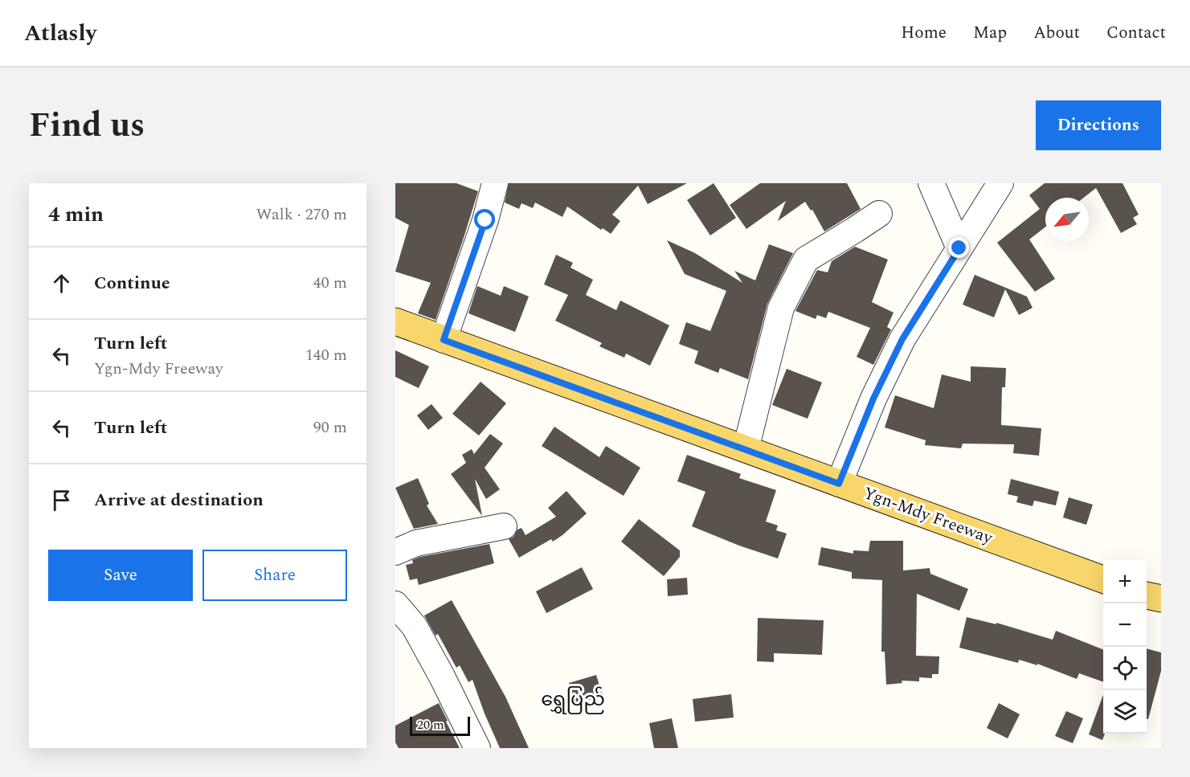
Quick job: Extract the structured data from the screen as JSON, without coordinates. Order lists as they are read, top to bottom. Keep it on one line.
{"streets":{"main road":["Ygn-Mdy Freeway"]},"districts":["ရွှေပြည်"],"scale_bar":"20 m","north":"bottom left","page":{"header":"Atlasly","nav":["Home","Map","About","Contact"],"title":"Find us","buttons":["Directions",["Save","Share"]],"heading":["4 min","Walk · 270 m"],"list":[["Continue","40 m"],["Turn left","Ygn-Mdy Freeway","140 m"],["Turn left","90 m"],"Arrive at destination"],"map_buttons":["+","−"],"scale":"20 m"}}
